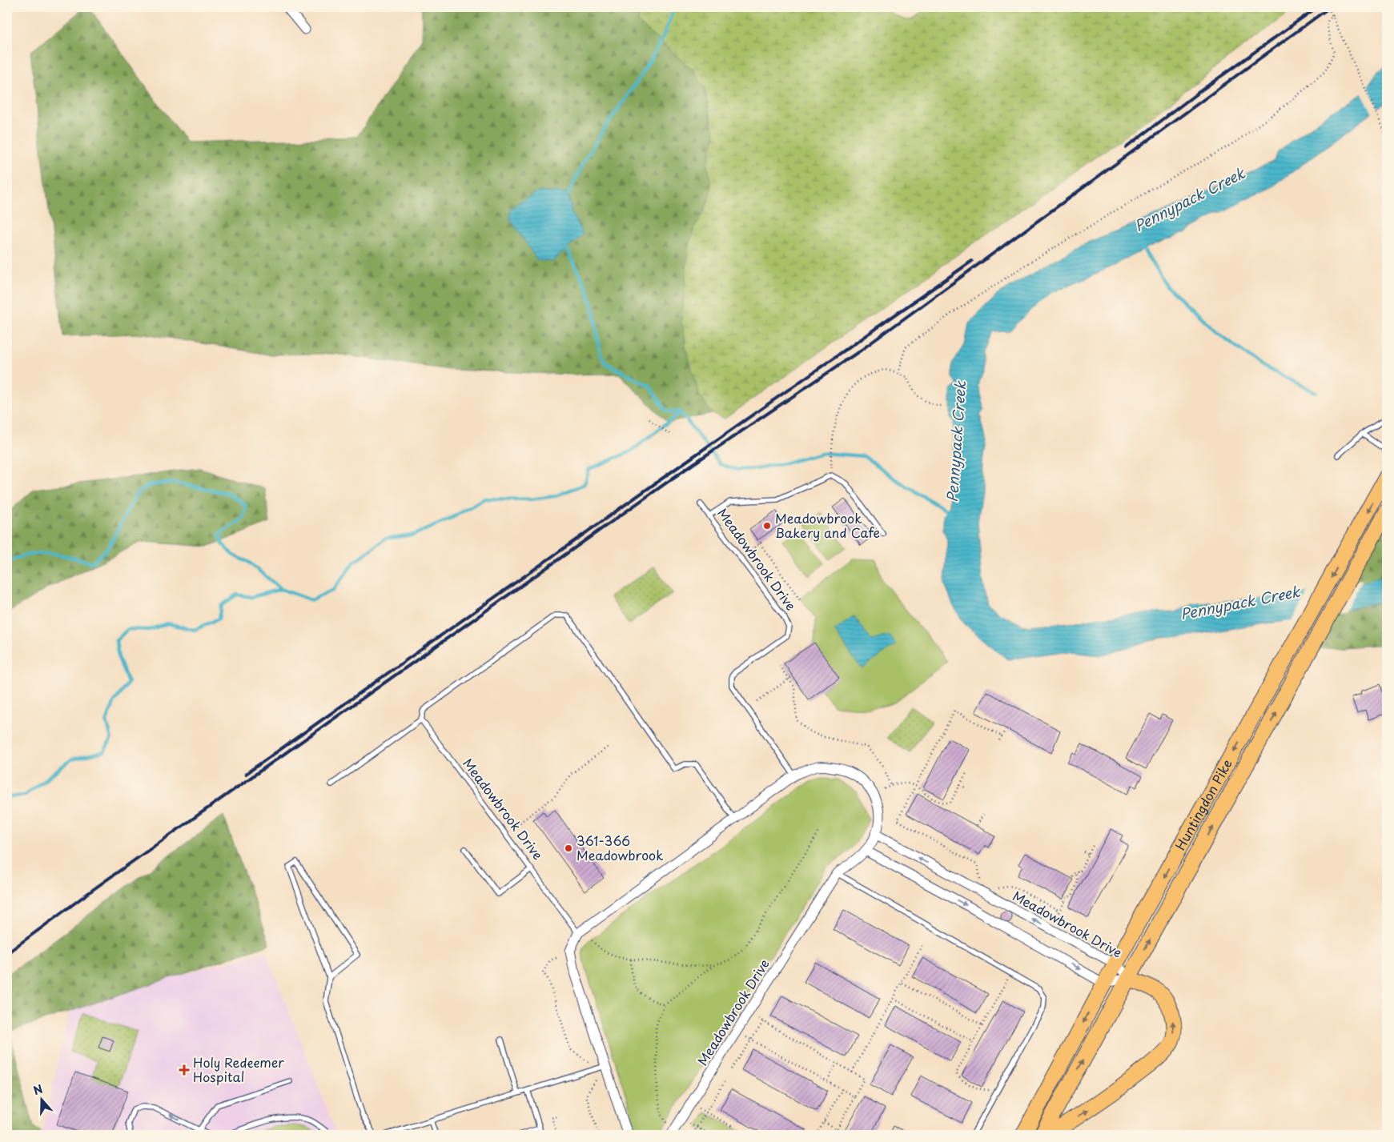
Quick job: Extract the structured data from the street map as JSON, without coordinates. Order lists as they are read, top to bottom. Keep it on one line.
{"streets":{"main road":["Huntingdon Pike"],"street":["Meadowbrook Drive"]},"crossings":[["Meadowbrook Drive","Huntingdon Pike"]],"water":["Pennypack Creek"],"places":{"other":["Meadowbrook Bakery and Cafe","361-366 Meadowbrook"],"health":["Holy Redeemer Hospital"]},"north":"top"}
